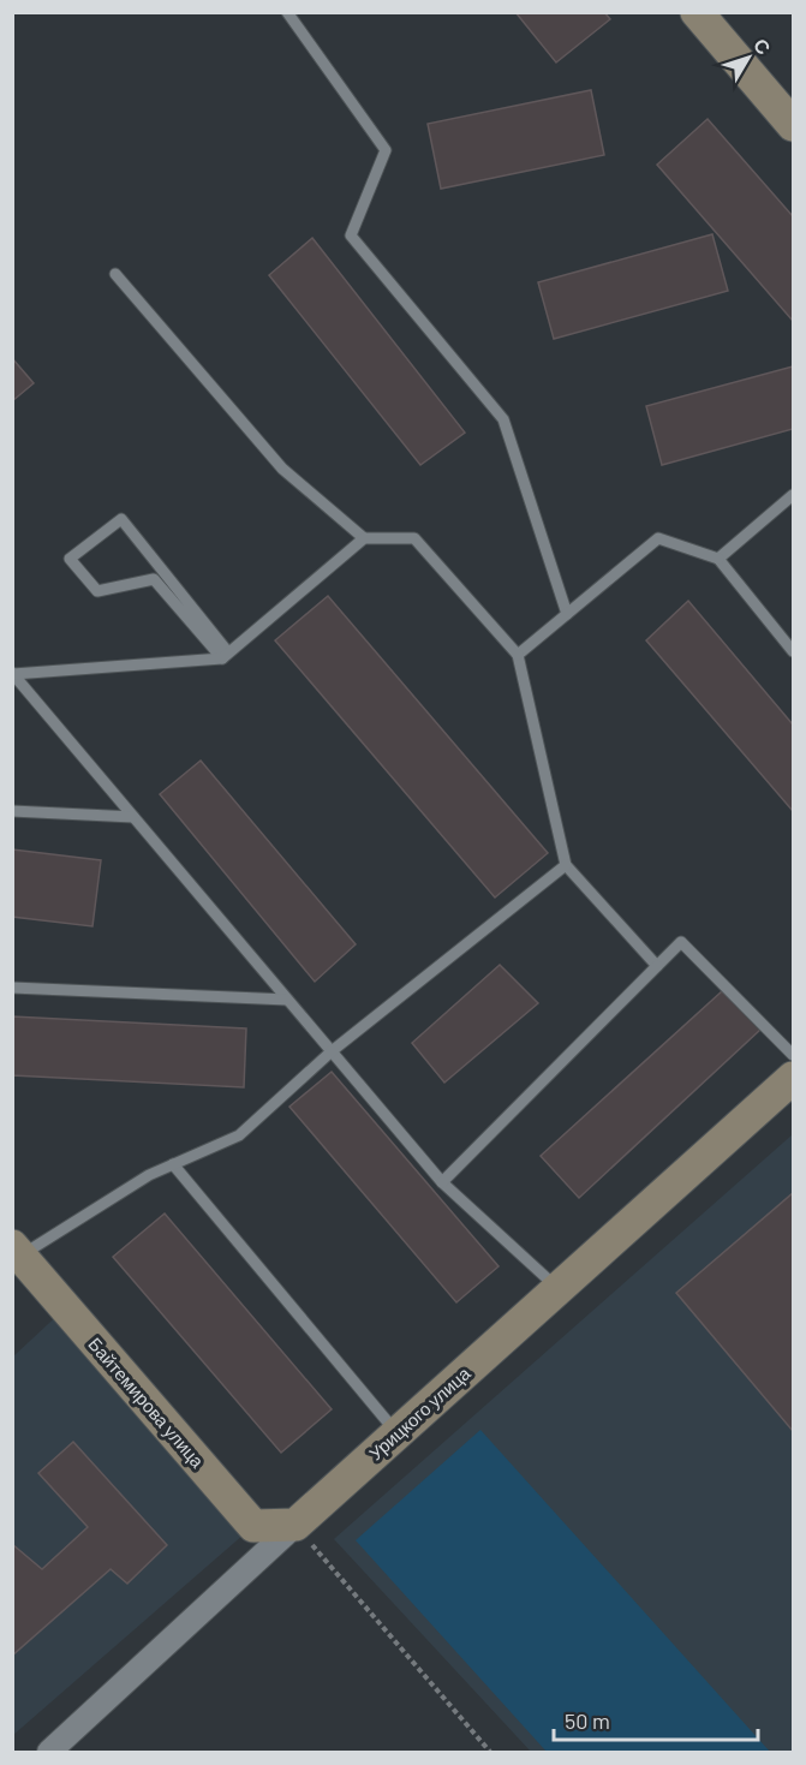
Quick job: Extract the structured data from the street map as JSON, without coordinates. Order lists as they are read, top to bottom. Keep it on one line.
{"streets":{"street":["Байтемирова улица","Урицкого улица"]},"crossings":[["Байтемирова улица","Урицкого улица"]],"scale_bar":"50 m","north":"top right"}
